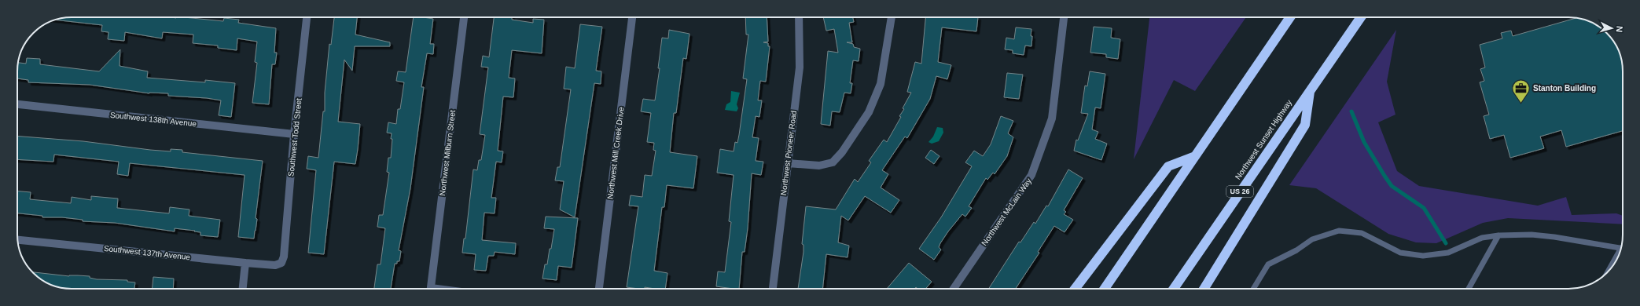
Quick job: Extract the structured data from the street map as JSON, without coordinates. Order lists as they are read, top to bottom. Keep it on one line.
{"streets":{"highway":["Northwest Sunset Highway","US 26"],"street":["Southwest 138th Avenue","Southwest Todd Street","Northwest Milburn Street","Northwest Mill Creek Drive","Northwest Pioneer Road","Northwest McLain Way","Southwest 137th Avenue"]},"crossings":[["Southwest 138th Avenue","Southwest Todd Street"],["Southwest Todd Street","Southwest 137th Avenue"]],"places":{"office":["Stanton Building"]},"north":"right"}
